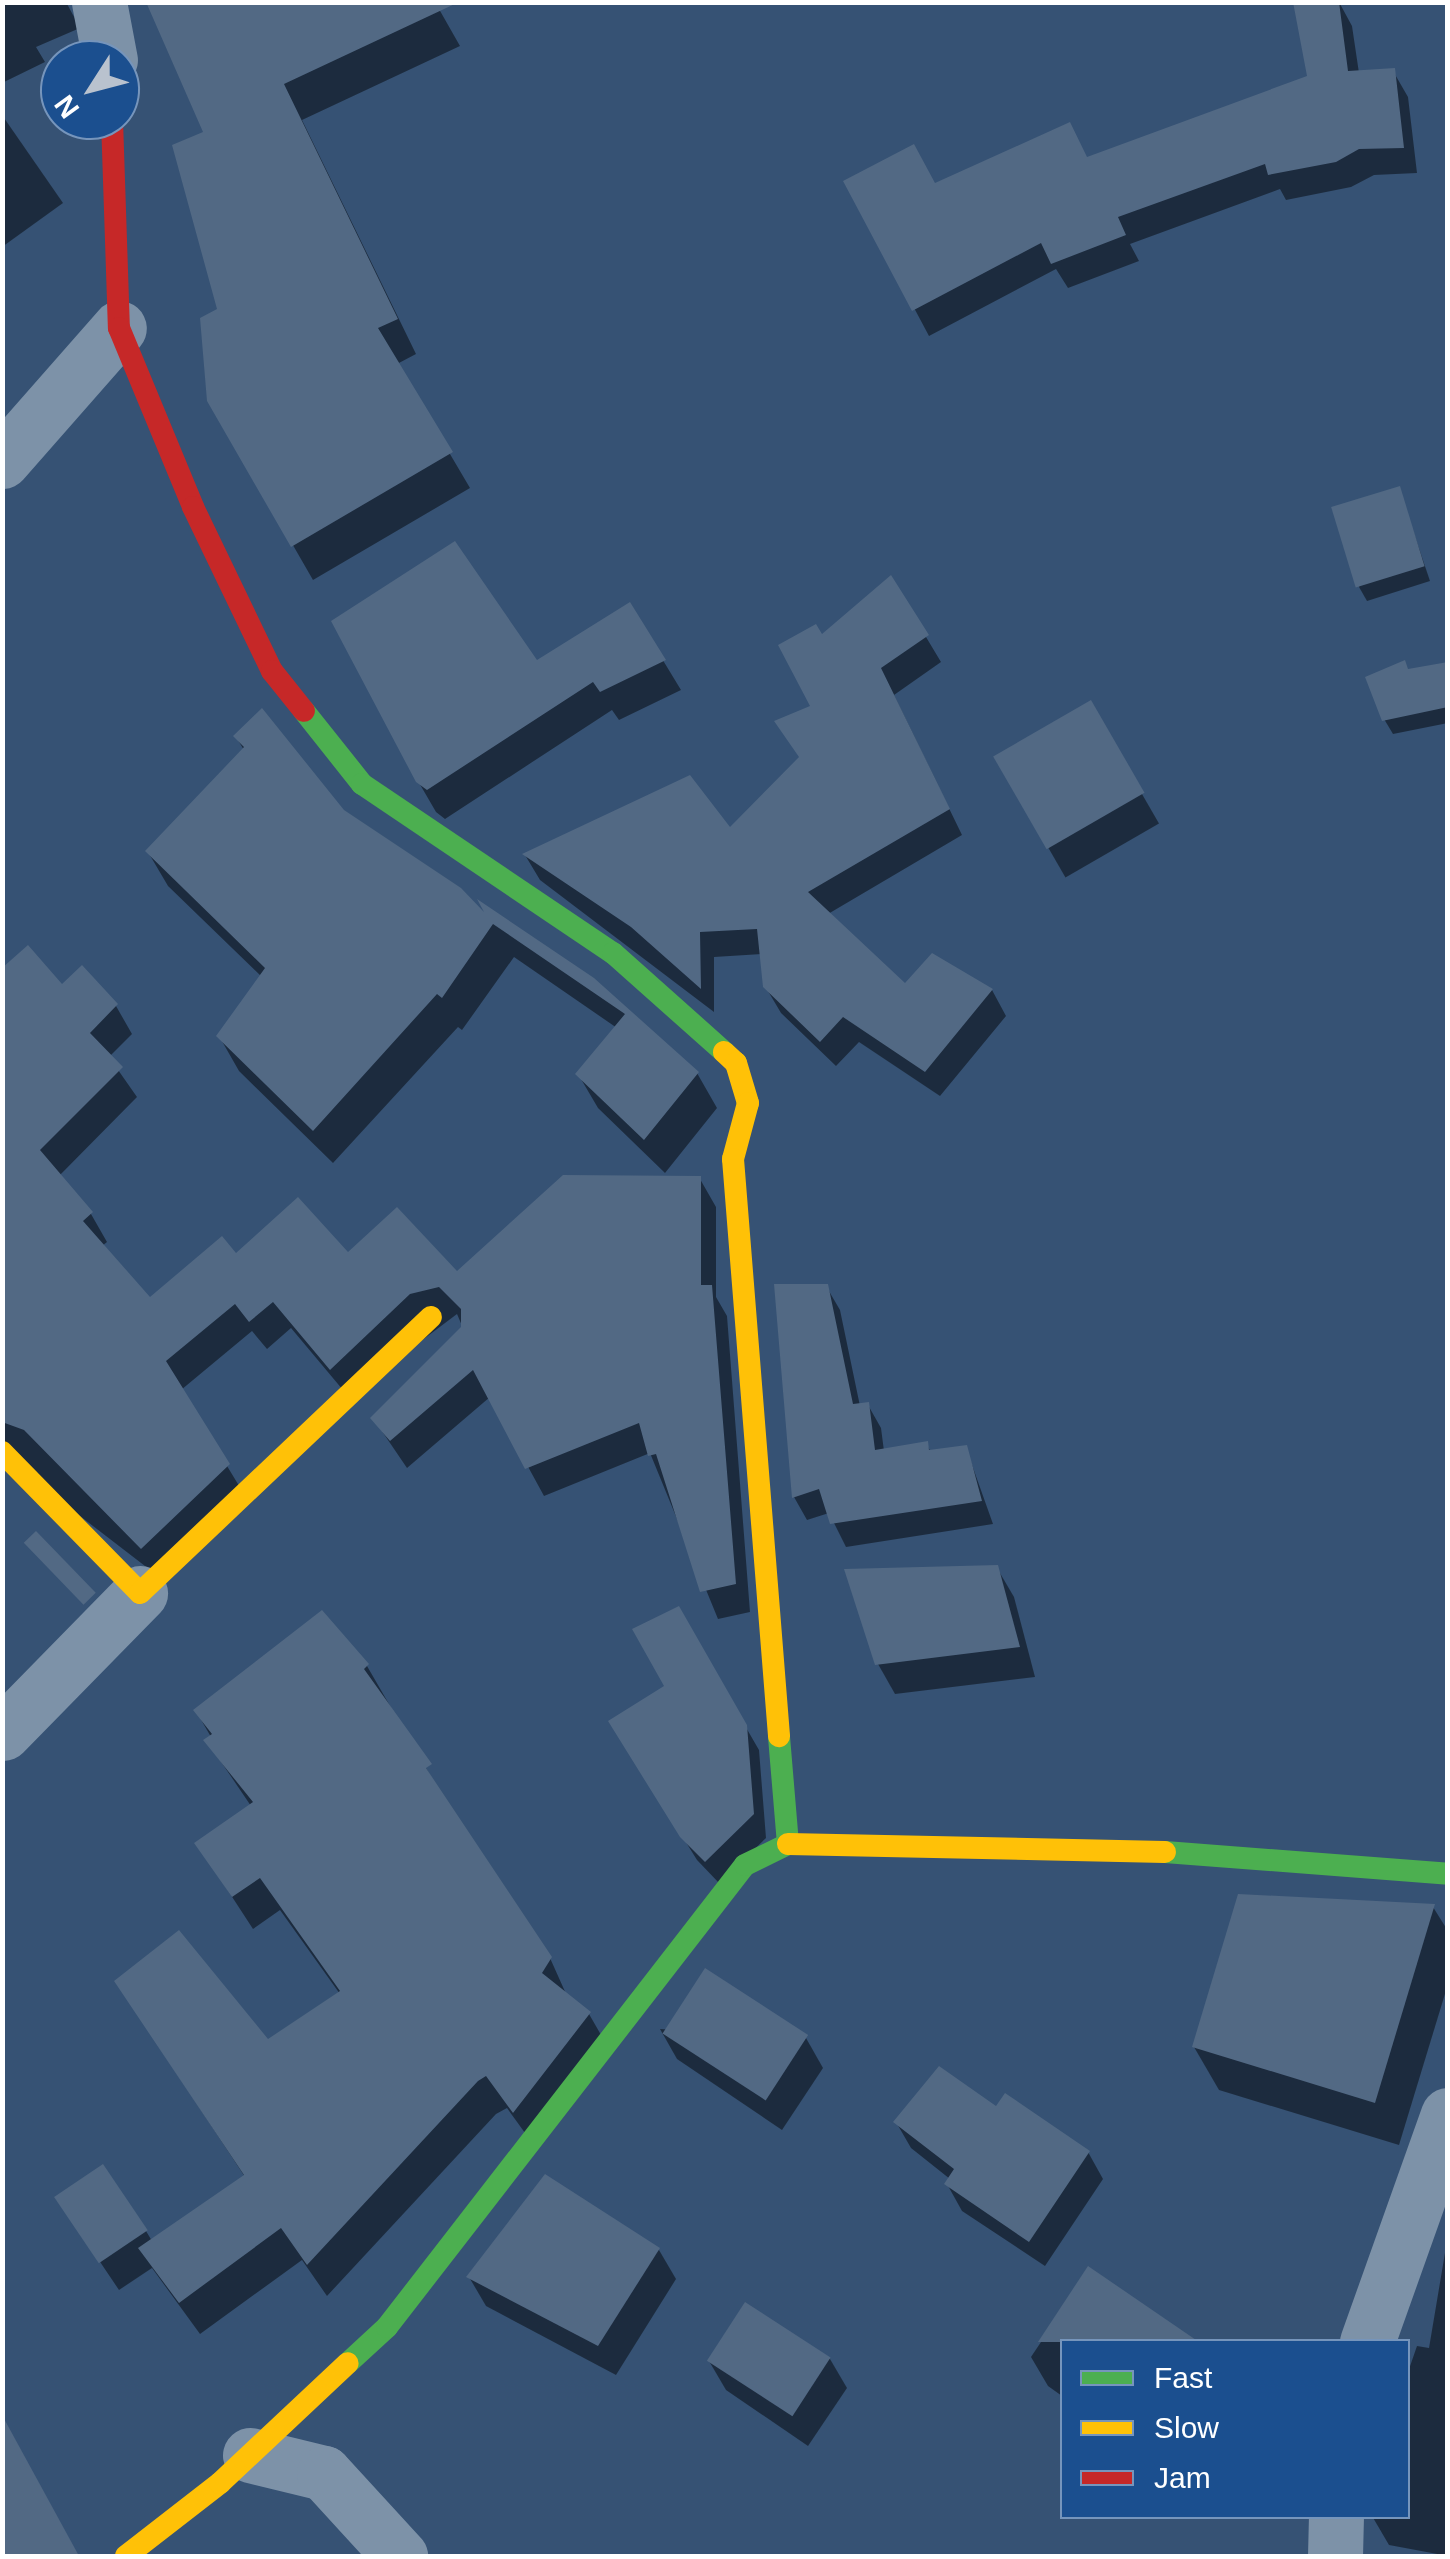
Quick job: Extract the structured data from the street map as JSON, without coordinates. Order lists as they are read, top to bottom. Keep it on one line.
{"legend":["Fast","Slow","Jam"],"north":"bottom left"}
